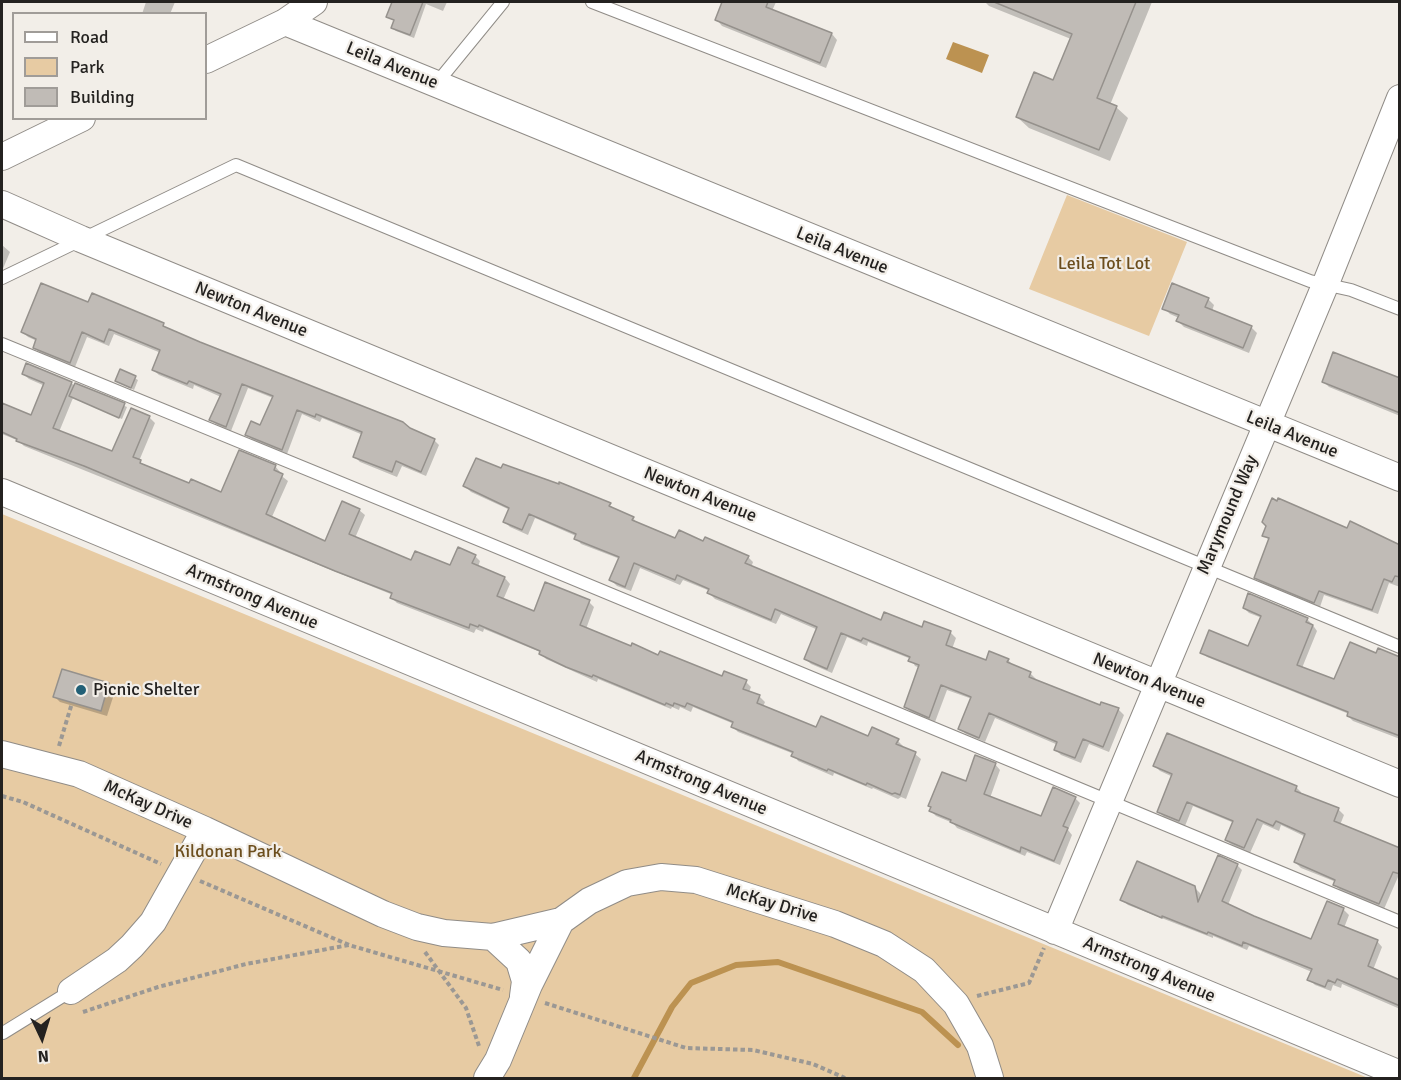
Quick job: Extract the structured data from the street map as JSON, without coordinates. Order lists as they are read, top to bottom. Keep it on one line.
{"streets":{"street":["Leila Avenue","Newton Avenue","Marymound Way","Armstrong Avenue","McKay Drive"]},"crossings":[["Leila Avenue","Marymound Way"],["Newton Avenue","Marymound Way"],["Marymound Way","Armstrong Avenue"]],"parks":["Leila Tot Lot","Kildonan Park"],"places":["Picnic Shelter"],"legend":["Road","Park","Building"],"north":"bottom"}
